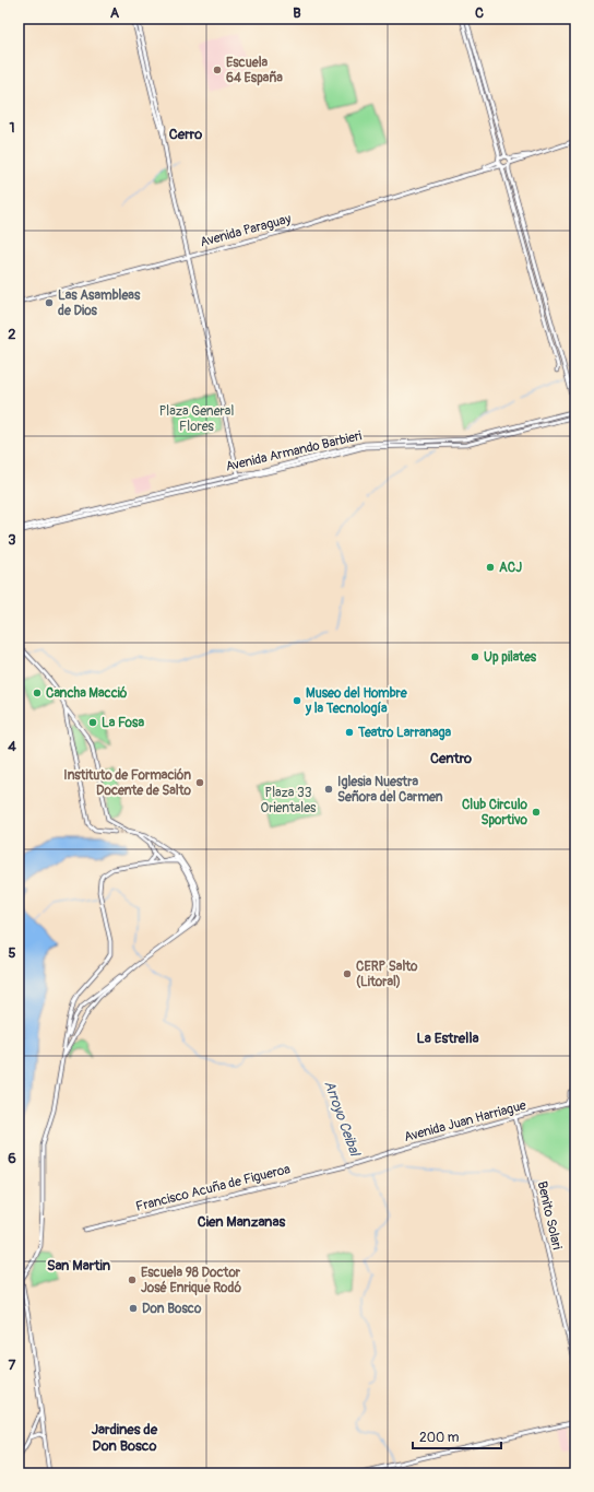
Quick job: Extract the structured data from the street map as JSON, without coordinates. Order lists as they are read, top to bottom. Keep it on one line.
{"streets":{"street":["Avenida Paraguay","Avenida Armando Barbieri","Avenida Juan Harriague","Francisco Acuña de Figueroa","Benito Solari"]},"crossings":[["Avenida Juan Harriague","Francisco Acuña de Figueroa"],["Avenida Juan Harriague","Benito Solari"]],"districts":["Cerro","Centro","La Estrella","Cien Manzanas","San Martin","Jardines de Don Bosco"],"water":["Arroyo Ceibal"],"parks":["Plaza General Flores","Plaza 33 Orientales"],"places":["Escuela 64 España","Las Asambleas de Dios","ACJ","Up pilates","Cancha Macció","Museo del Hombre y la Tecnología","La Fosa","Teatro Larranaga","Instituto de Formación Docente de Salto","Iglesia Nuestra Señora del Carmen","Club Circulo Sportivo","CERP Salto (Litoral)","Escuela 98 Doctor José Enrique Rodó","Don Bosco"],"scale_bar":"200 m","grid":{"columns":["A","B","C"],"rows":["1","2","3","4","5","6","7"]}}
